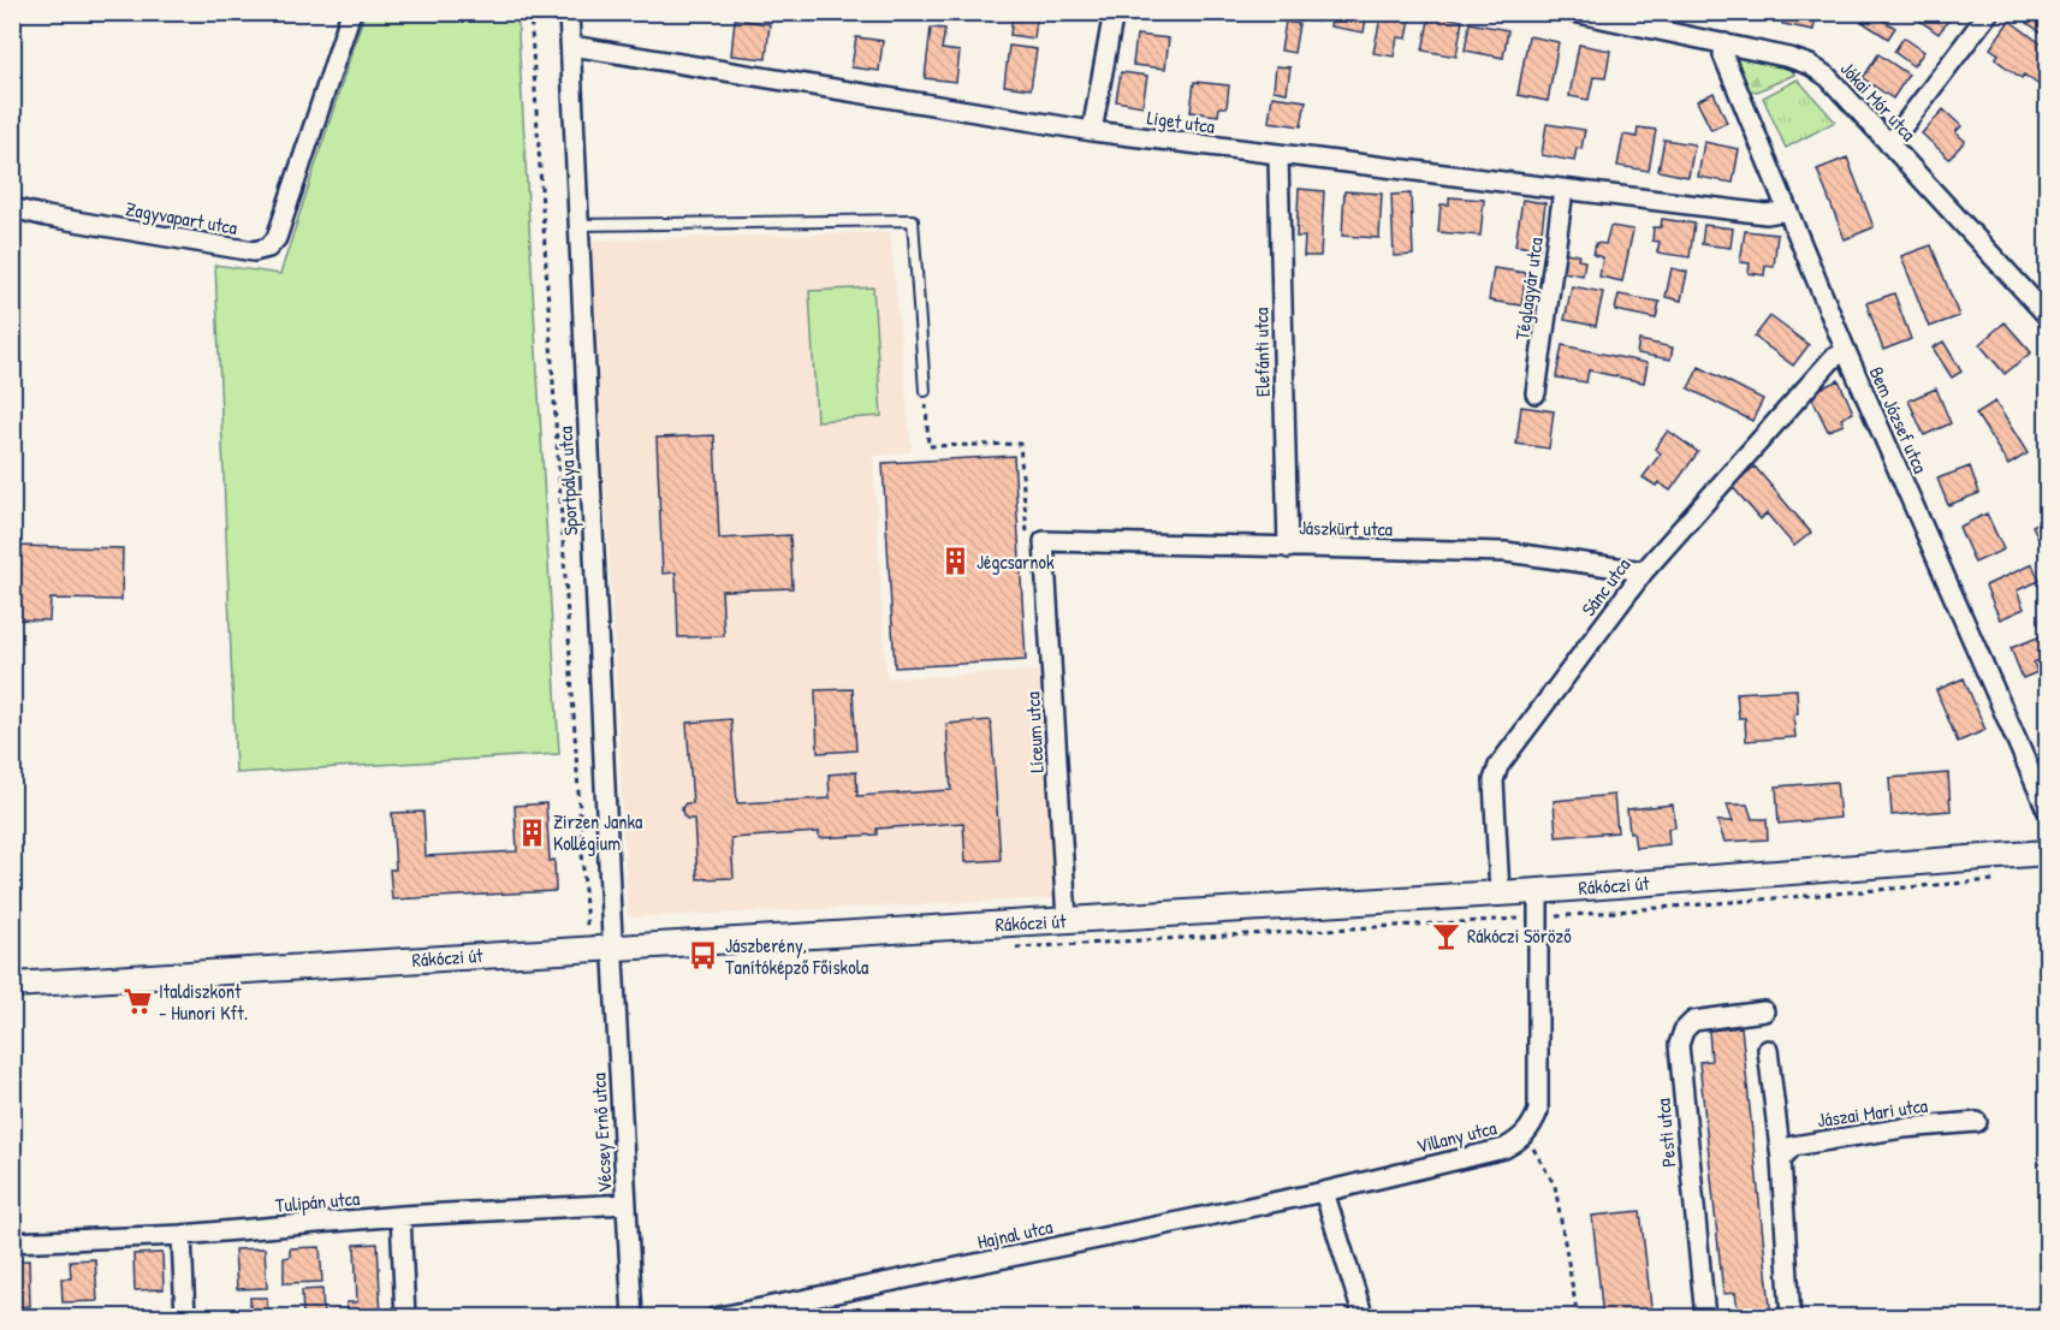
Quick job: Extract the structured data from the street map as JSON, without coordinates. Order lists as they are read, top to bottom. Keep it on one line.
{"streets":{"street":["Jókai Mór utca","Liget utca","Zagyvapart utca","Téglagyár utca","Elefánti utca","Bem József utca","Sportpálya utca","Jászkürt utca","Sánc utca","Líceum utca","Rákóczi út","Jászai Mari utca","Vécsey Ernő utca","Pesti utca","Villany utca","Tulipán utca","Hajnal utca"]},"crossings":[["Jókai Mór utca","Bem József utca"],["Liget utca","Téglagyár utca"],["Liget utca","Elefánti utca"],["Liget utca","Bem József utca"],["Liget utca","Sportpálya utca"],["Elefánti utca","Jászkürt utca"],["Bem József utca","Sánc utca"],["Sportpálya utca","Rákóczi út"],["Sportpálya utca","Vécsey Ernő utca"],["Jászkürt utca","Sánc utca"],["Jászkürt utca","Líceum utca"],["Sánc utca","Rákóczi út"],["Líceum utca","Rákóczi út"],["Rákóczi út","Vécsey Ernő utca"],["Rákóczi út","Villany utca"],["Vécsey Ernő utca","Tulipán utca"],["Villany utca","Hajnal utca"]],"places":{"building":["Jégcsarnok","Zirzen Janka Kollégium"],"bar":["Rákóczi Söröző"],"bus stop":["Jászberény, Tanítóképző Főiskola"],"supermarket":["Italdiszkont - Hunori Kft."]}}
